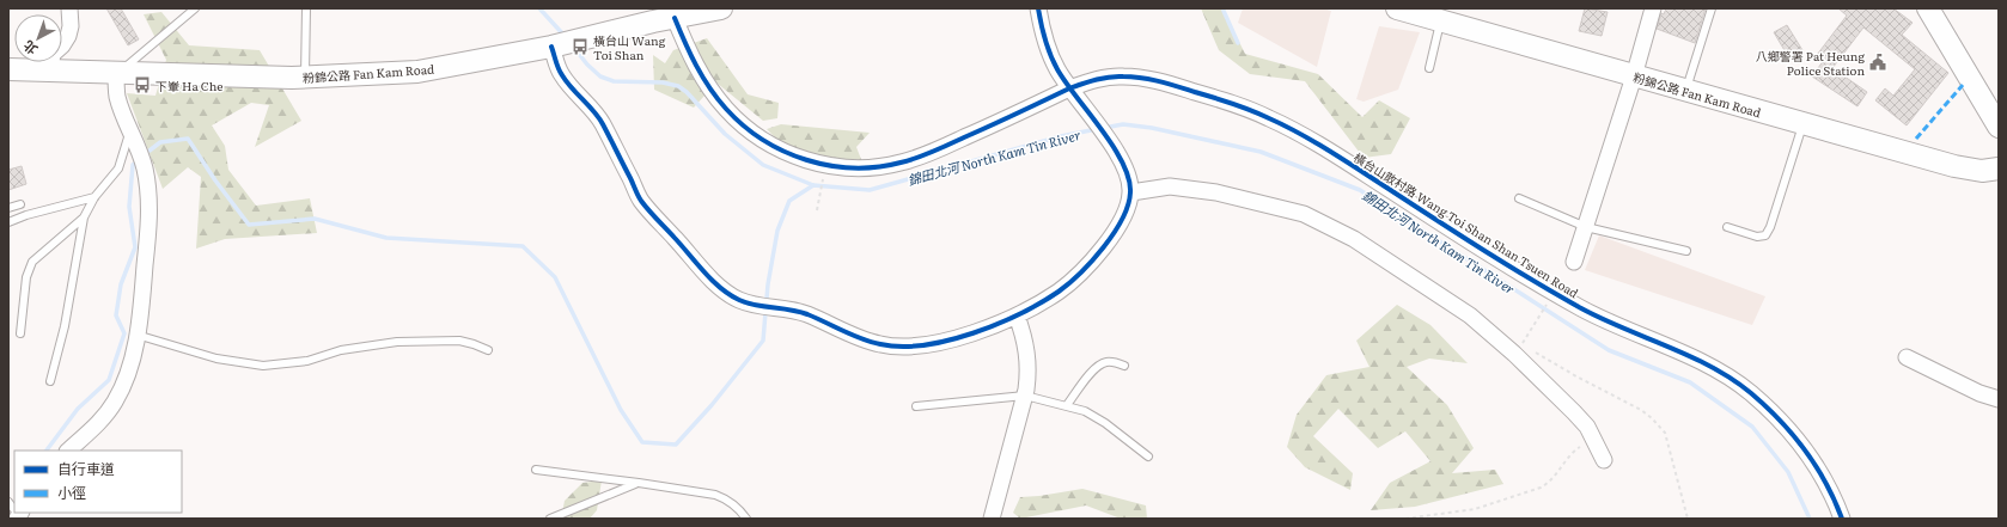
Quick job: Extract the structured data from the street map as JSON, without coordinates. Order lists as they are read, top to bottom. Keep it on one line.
{"streets":{"main road":["粉錦公路 Fan Kam Road"],"street":["橫台山散村路 Wang Toi Shan Shan Tsuen Road"]},"crossings":[["粉錦公路 Fan Kam Road","橫台山散村路 Wang Toi Shan Shan Tsuen Road"]],"water":["錦田北河 North Kam Tin River"],"places":{"bus stop":["橫台山 Wang Toi Shan","下輋 Ha Che"],"public building":["八鄉警署 Pat Heung Police Station"]},"legend":["自行車道","小徑"],"north":"bottom left"}
